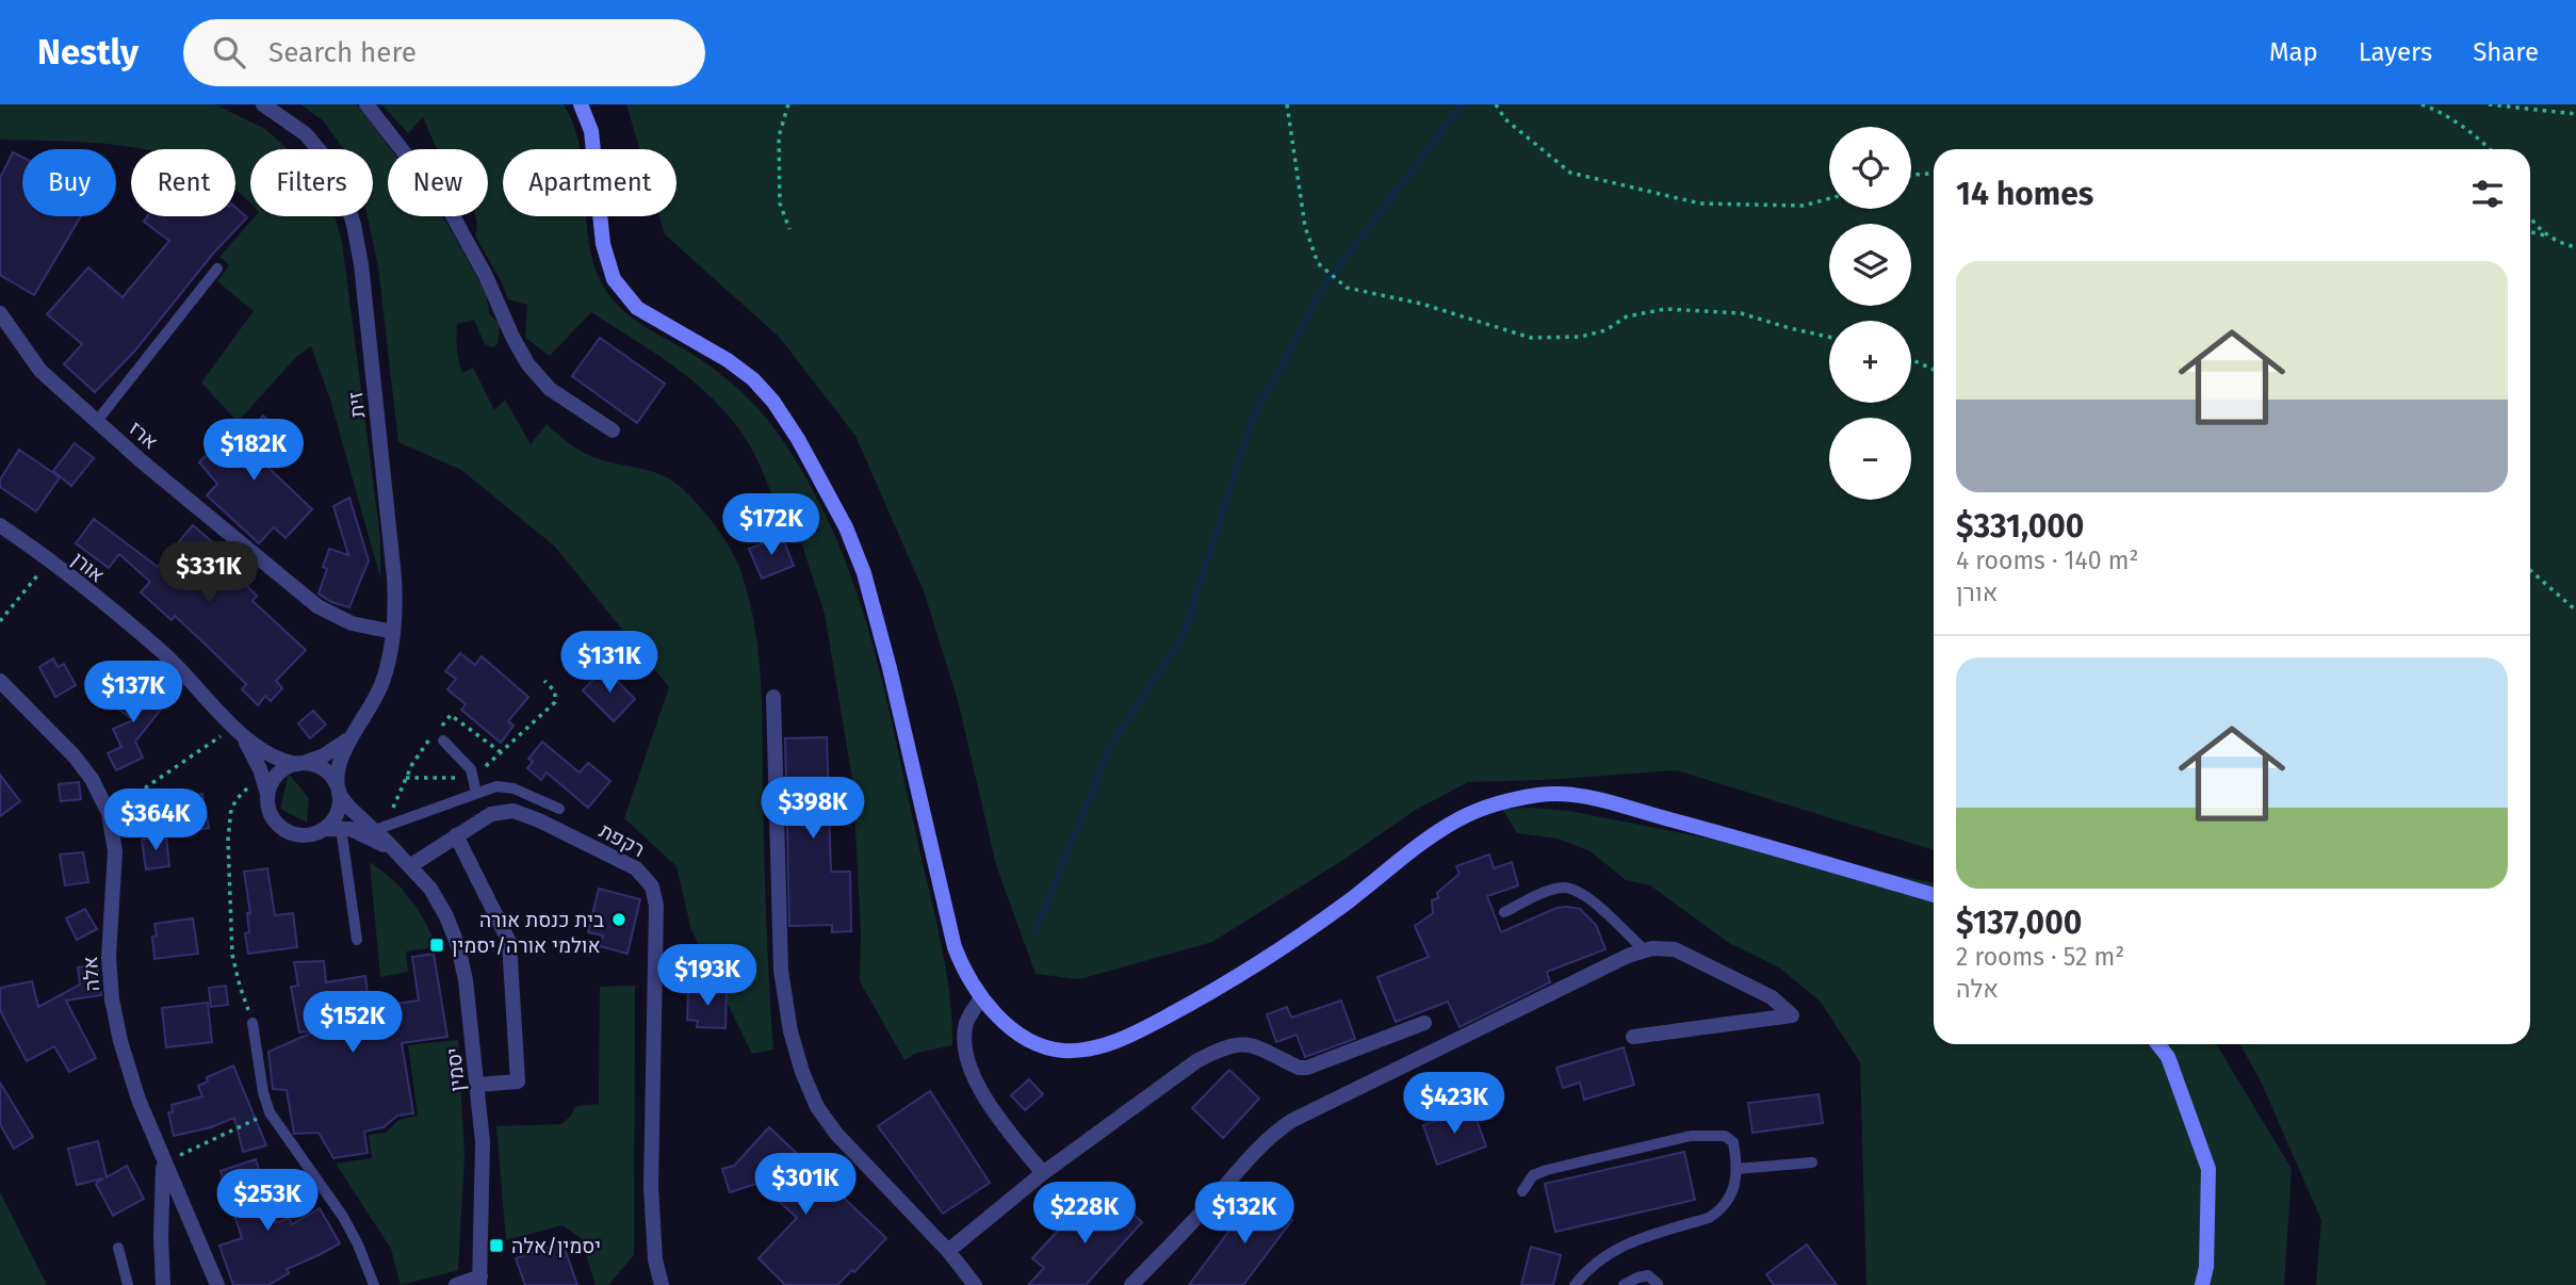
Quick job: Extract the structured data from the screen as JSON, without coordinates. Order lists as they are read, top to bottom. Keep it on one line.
{"streets":{"street":["זית","ארז","אורן","רקפת","אלה","יסמין"]},"crossings":[["זית","ארז"],["זית","אורן"],["זית","יסמין"],["אורן","יסמין"],["רקפת","יסמין"]],"places":{"other":["בית כנסת אורה"],"transit":["אולמי אורה/יסמין","יסמין/אלה"]},"page":{"header":"Nestly","search":"Search here","nav":["Map","Layers","Share"],"map_buttons":["+","−"],"chip":["Buy","Rent","Filters","New","Apartment"],"heading":"14 homes","list":[{"name":"$331,000","note":"4 rooms · 140 m² · אורן"},{"name":"$137,000","note":"2 rooms · 52 m² · אלה"}],"price":["$182K","$172K","$331K","$131K","$137K","$398K","$364K","$193K","$152K","$423K","$301K","$253K","$228K","$132K"]}}
